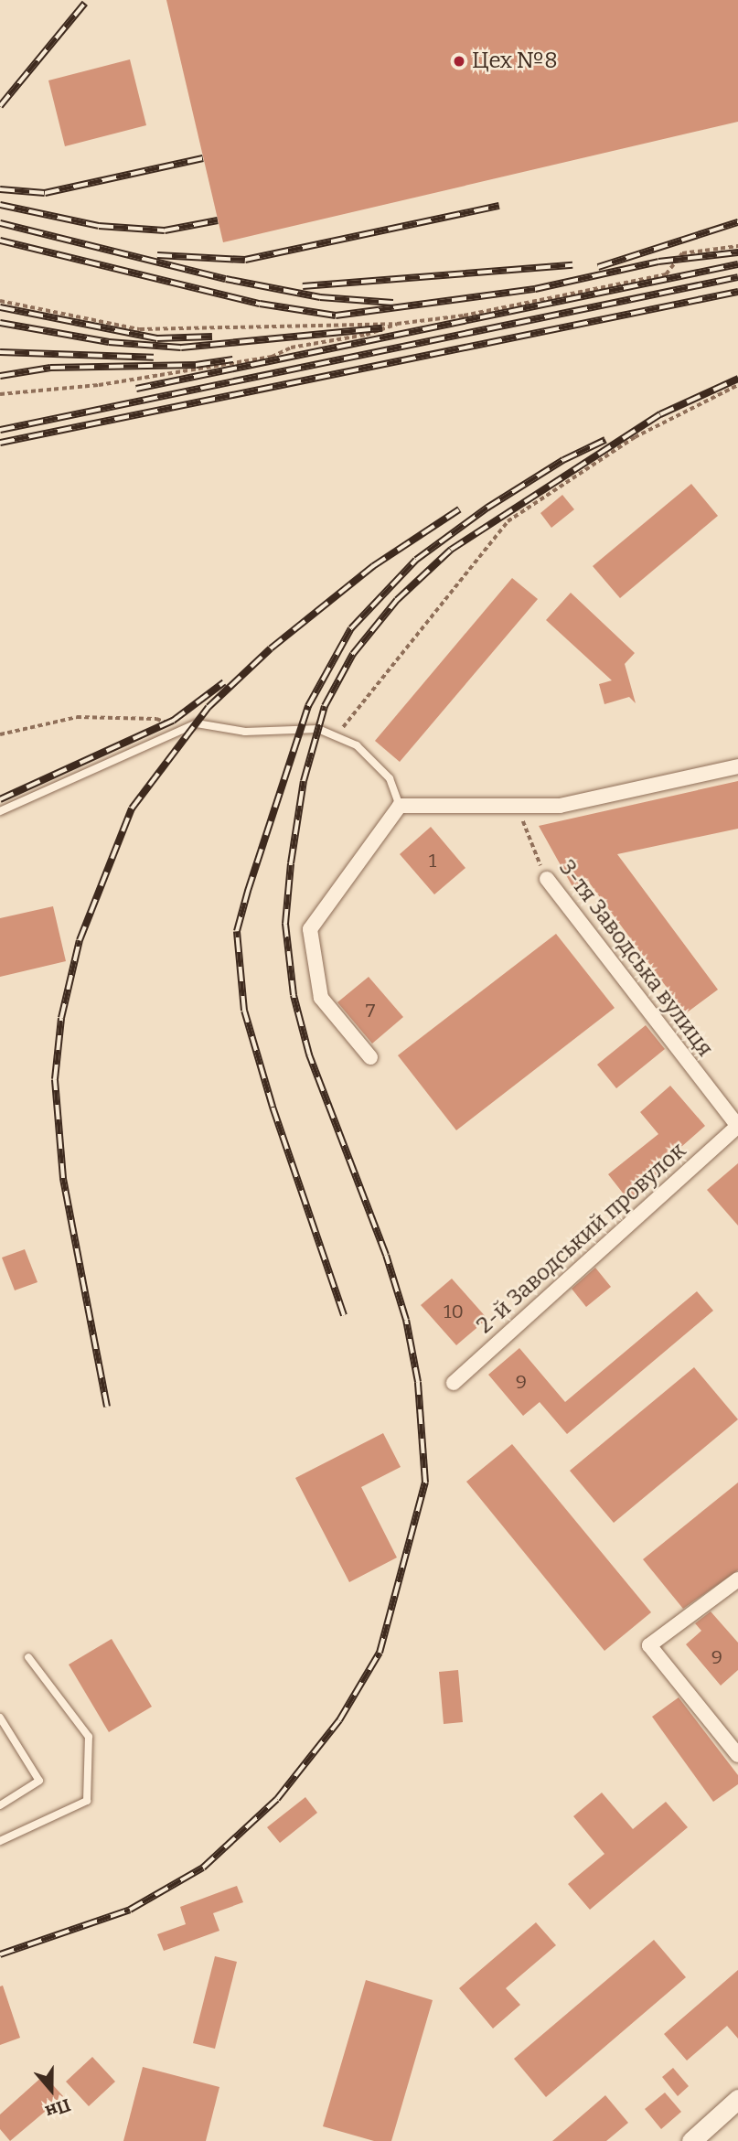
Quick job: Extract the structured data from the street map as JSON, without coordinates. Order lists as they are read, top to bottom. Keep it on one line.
{"streets":{"street":["3-тя Заводська вулиця","2-й Заводський провулок"]},"crossings":[["3-тя Заводська вулиця","2-й Заводський провулок"]],"places":["Цех №8"],"house_numbers":["1","7","10","9","9"],"north":"bottom"}
